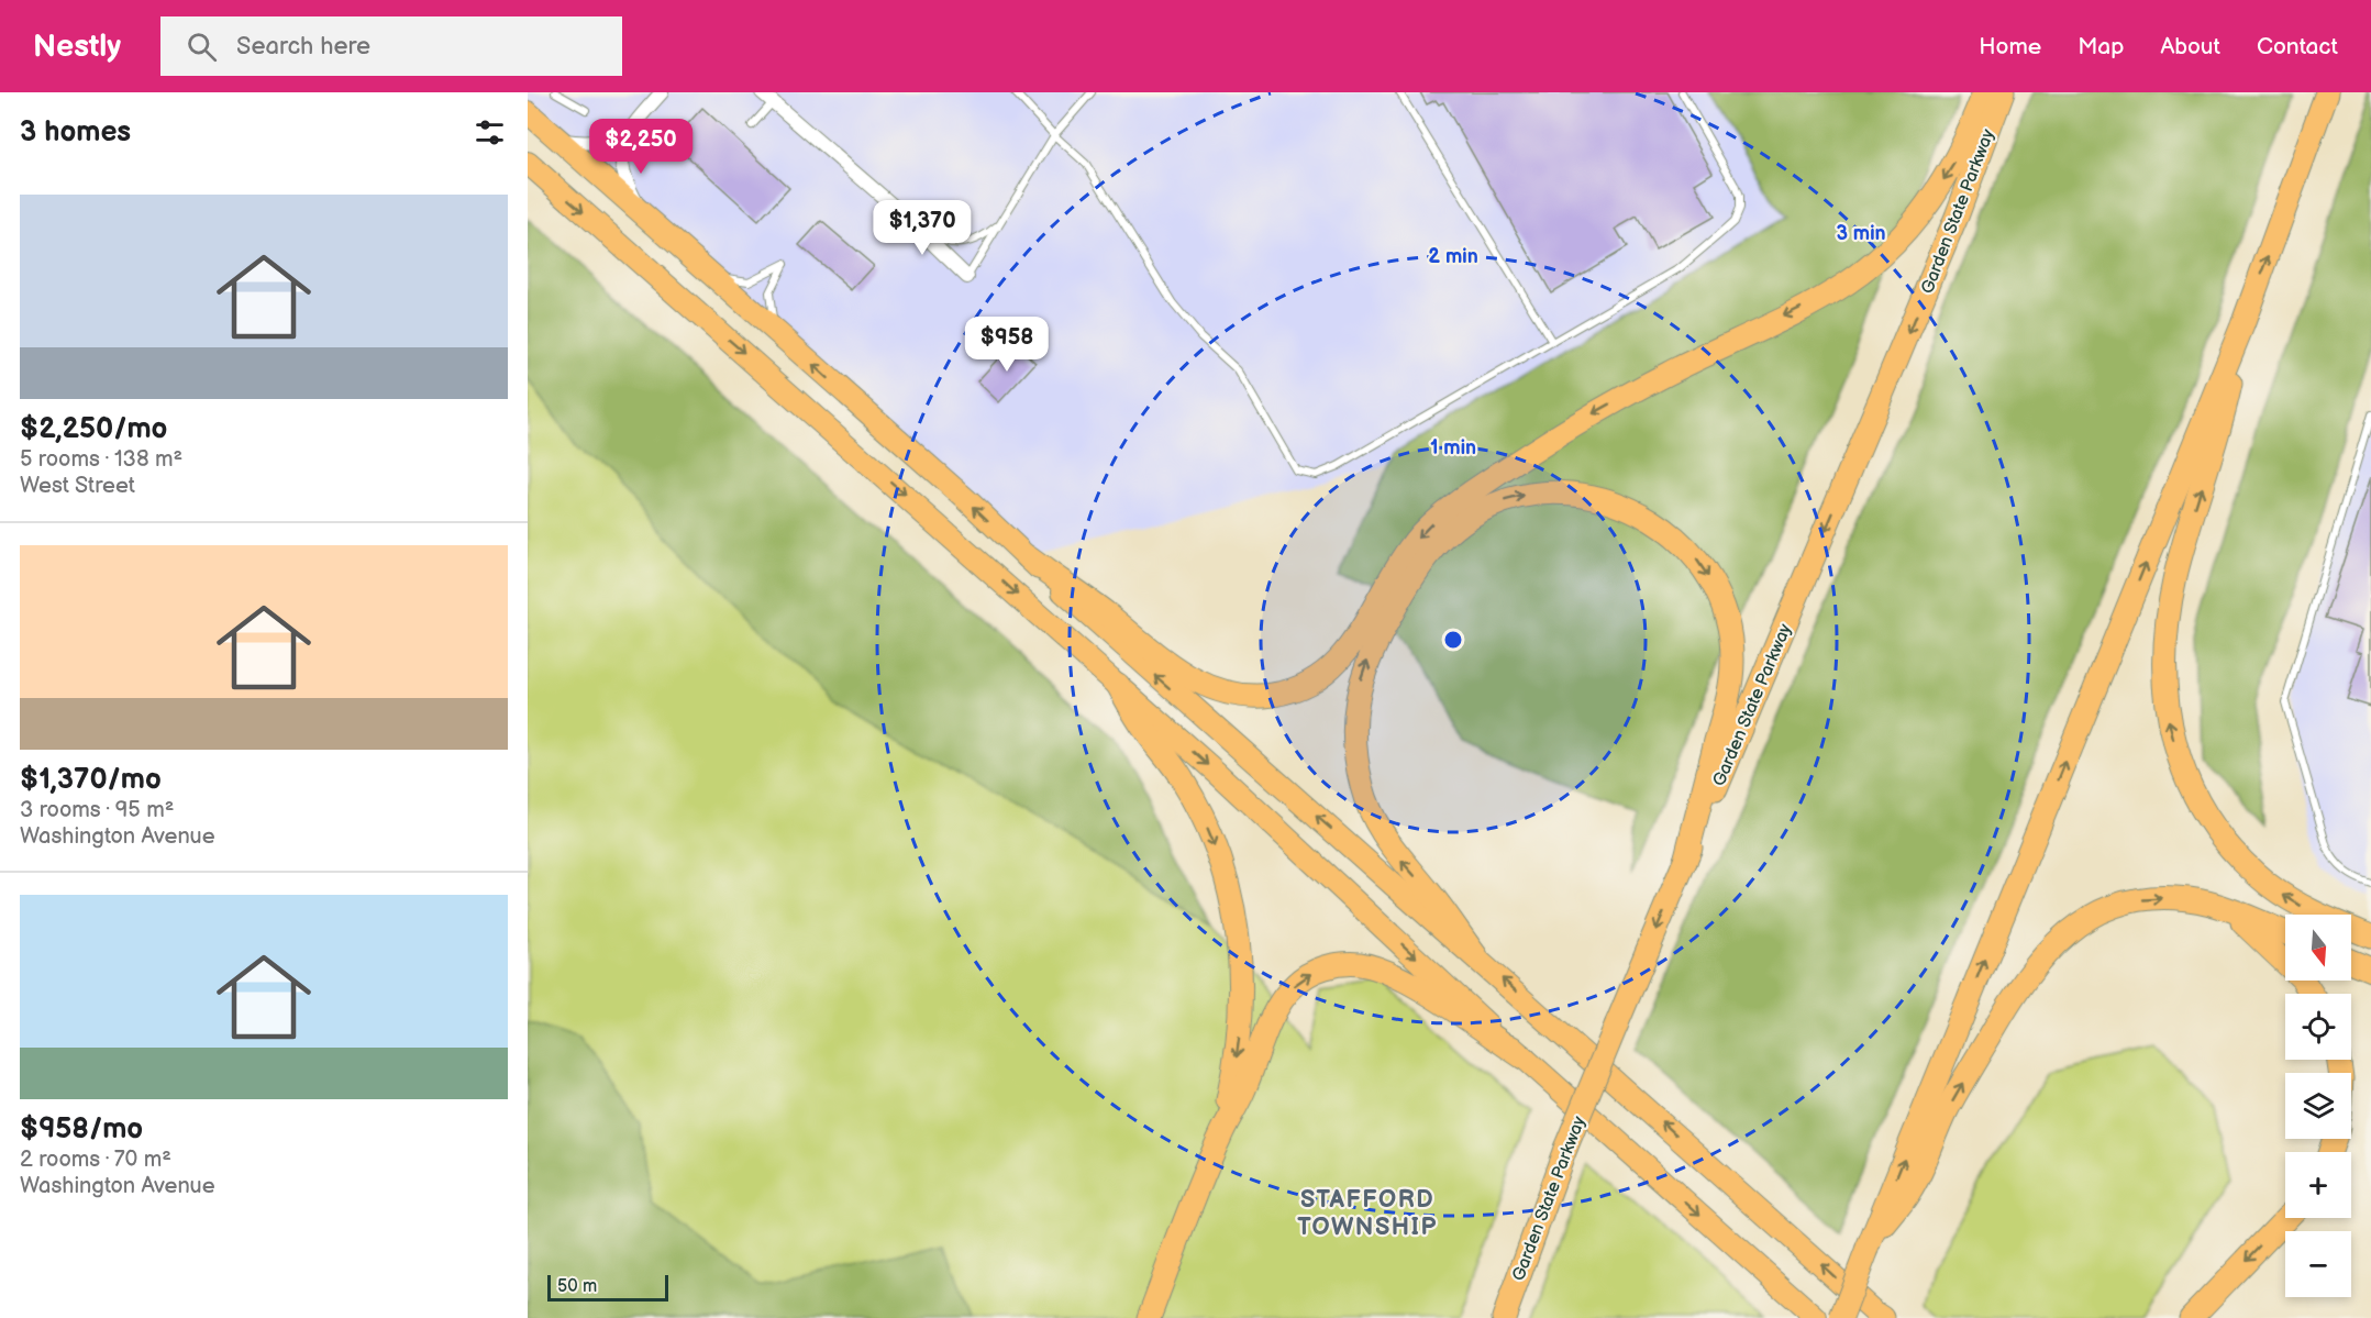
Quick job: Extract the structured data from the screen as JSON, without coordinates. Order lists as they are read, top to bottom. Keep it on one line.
{"streets":{"highway":["Garden State Parkway"]},"one_way":["Garden State Parkway"],"districts":["STAFFORD TOWNSHIP"],"scale_bar":"50 m","north":"bottom","page":{"header":"Nestly","search":"Search here","nav":["Home","Map","About","Contact"],"heading":"3 homes","price":["$2,250","$1,370","$958"],"list":[{"name":"$2,250/mo","note":"5 rooms · 138 m² · West Street"},{"name":"$1,370/mo","note":"3 rooms · 95 m² · Washington Avenue"},{"name":"$958/mo","note":"2 rooms · 70 m² · Washington Avenue"}],"map_buttons":["+","−"],"scale":"50 m"},"rings":["3 min","2 min","1 min"]}
